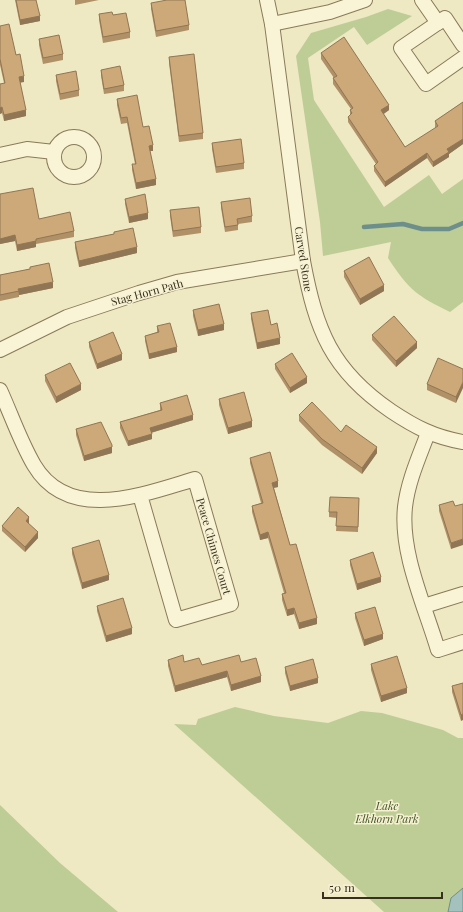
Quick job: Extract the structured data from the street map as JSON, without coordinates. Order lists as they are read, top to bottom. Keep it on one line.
{"streets":{"street":["Carved Stone","Stag Horn Path","Peace Chimes Court"]},"crossings":[["Carved Stone","Stag Horn Path"]],"parks":["Lake Elkhorn Park"],"scale_bar":"50 m"}
